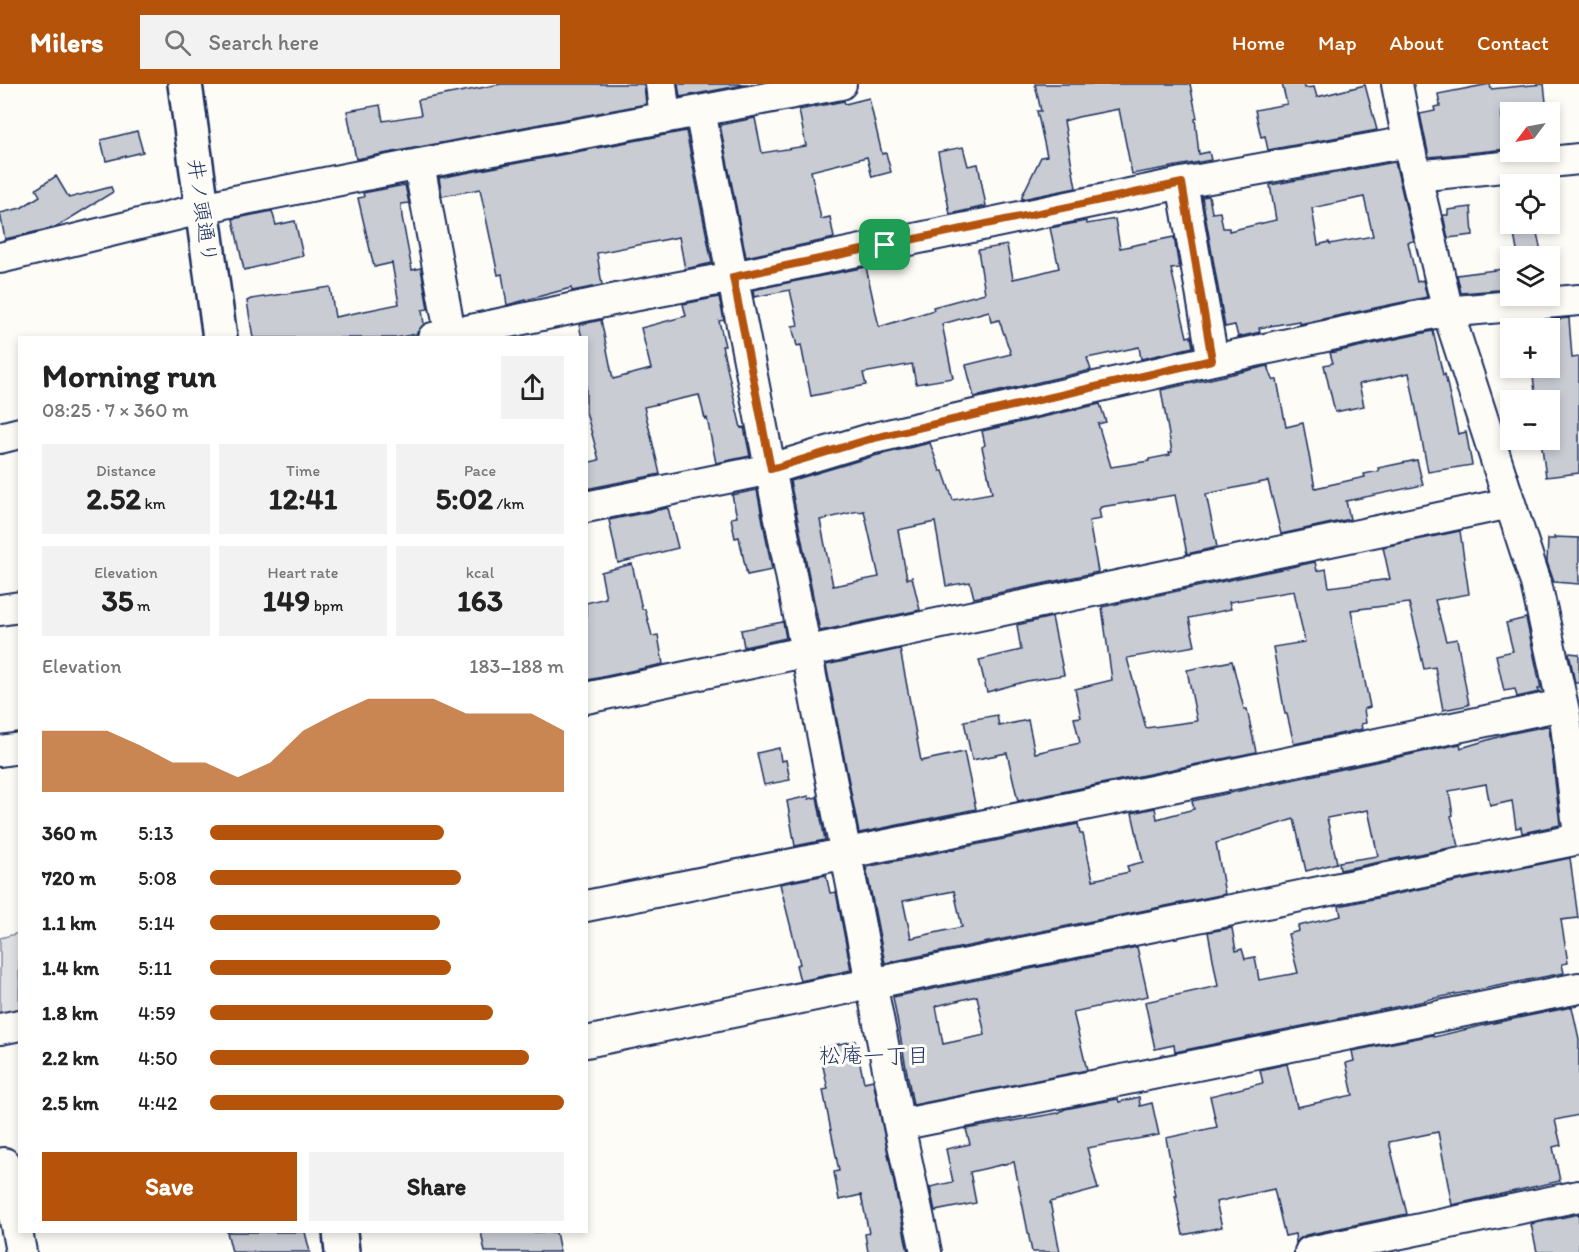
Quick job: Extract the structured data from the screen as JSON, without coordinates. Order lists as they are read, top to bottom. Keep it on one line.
{"streets":{"main road":["井ノ頭通り"]},"districts":["松庵一丁目"],"north":"bottom left","page":{"header":"Milers","search":"Search here","nav":["Home","Map","About","Contact"],"map_buttons":["+","−"],"heading":["Morning run","08:25 · 7 × 360 m"],"stats":[["Distance","2.52 km"],["Time","12:41"],["Pace","5:02 /km"],["Elevation","35 m"],["Heart rate","149 bpm"],["kcal","163"]],"chart":["Elevation","183–188 m"],"list":[{"name":"360 m","note":"5:13"},{"name":"720 m","note":"5:08"},{"name":"1.1 km","note":"5:14"},{"name":"1.4 km","note":"5:11"},{"name":"1.8 km","note":"4:59"},{"name":"2.2 km","note":"4:50"},{"name":"2.5 km","note":"4:42"}],"buttons":["Save","Share"]}}
